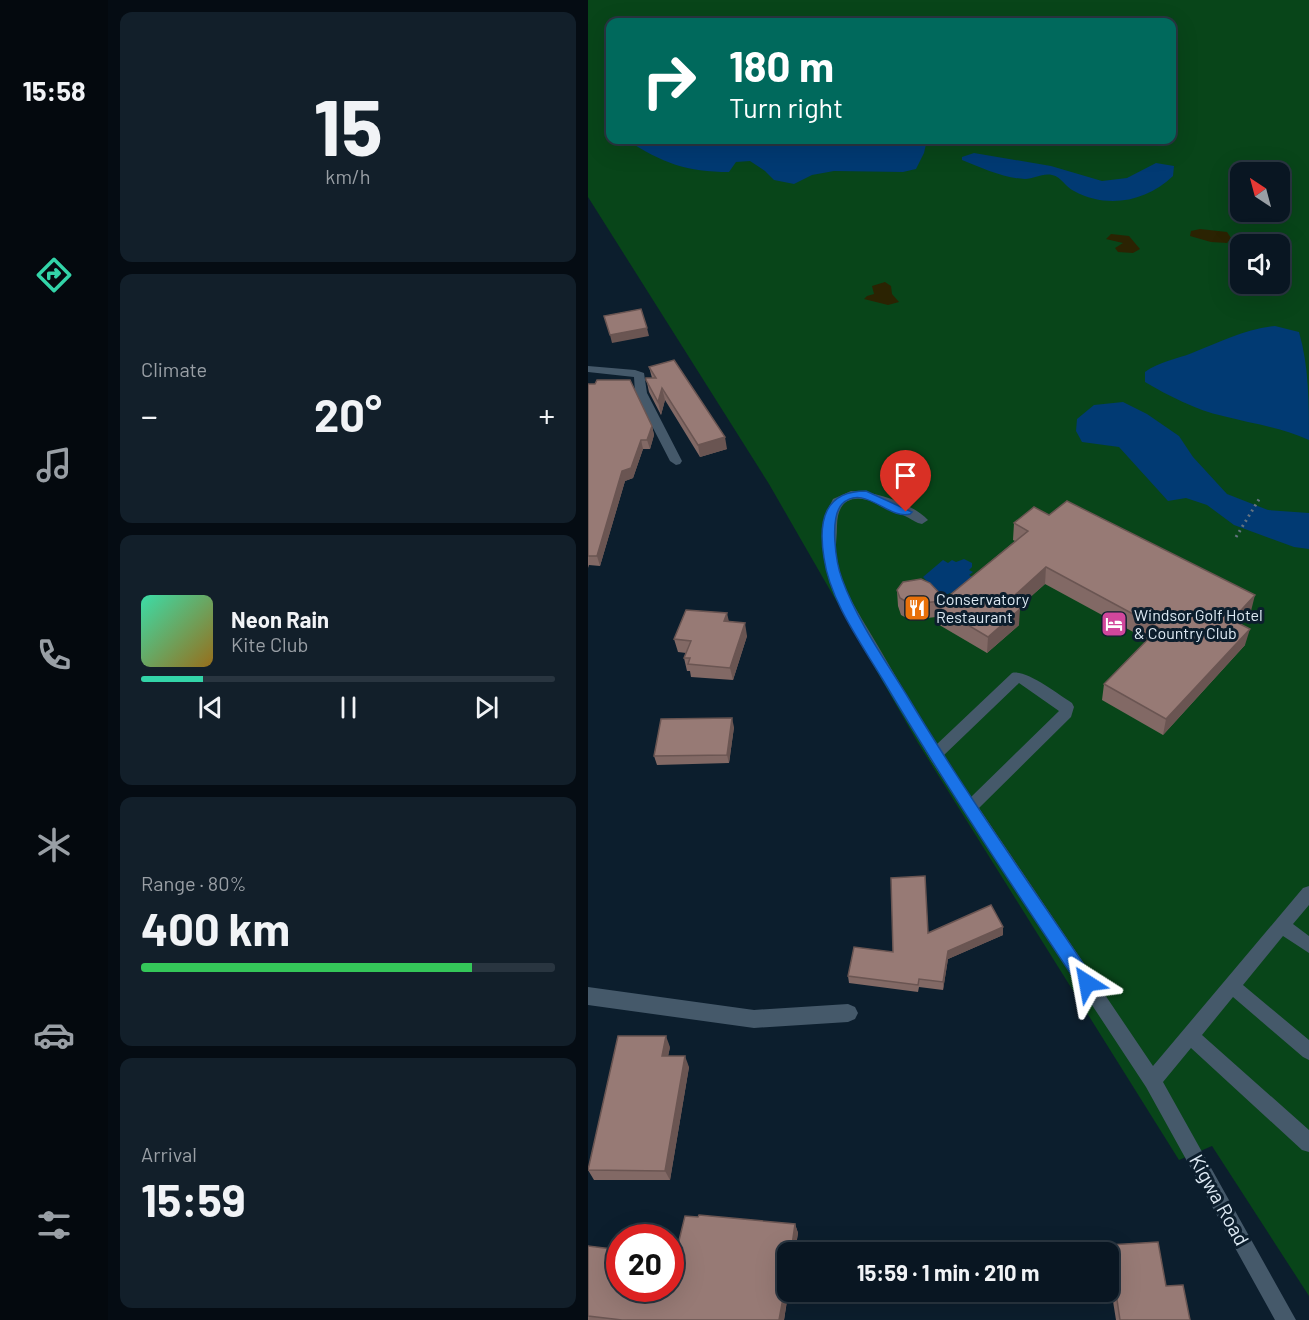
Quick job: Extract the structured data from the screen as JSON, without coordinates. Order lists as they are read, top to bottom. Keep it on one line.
{"streets":{"lane":["Kigwa Road"]},"places":{"restaurant":["Conservatory Restaurant"],"hotel":["Windsor Golf Hotel & Country Club"]},"north":"top left","page":{"tabs":"15:58","tile":[["15","km/h"],"Climate",["Range · 80%","400 km"],["Arrival","15:59"]],"turn":["180 m","Turn right"],"heat":["−","20°","+"],"song":["Neon Rain","Kite Club"],"limit":"20","trip":"15:59 · 1 min · 210 m"}}
